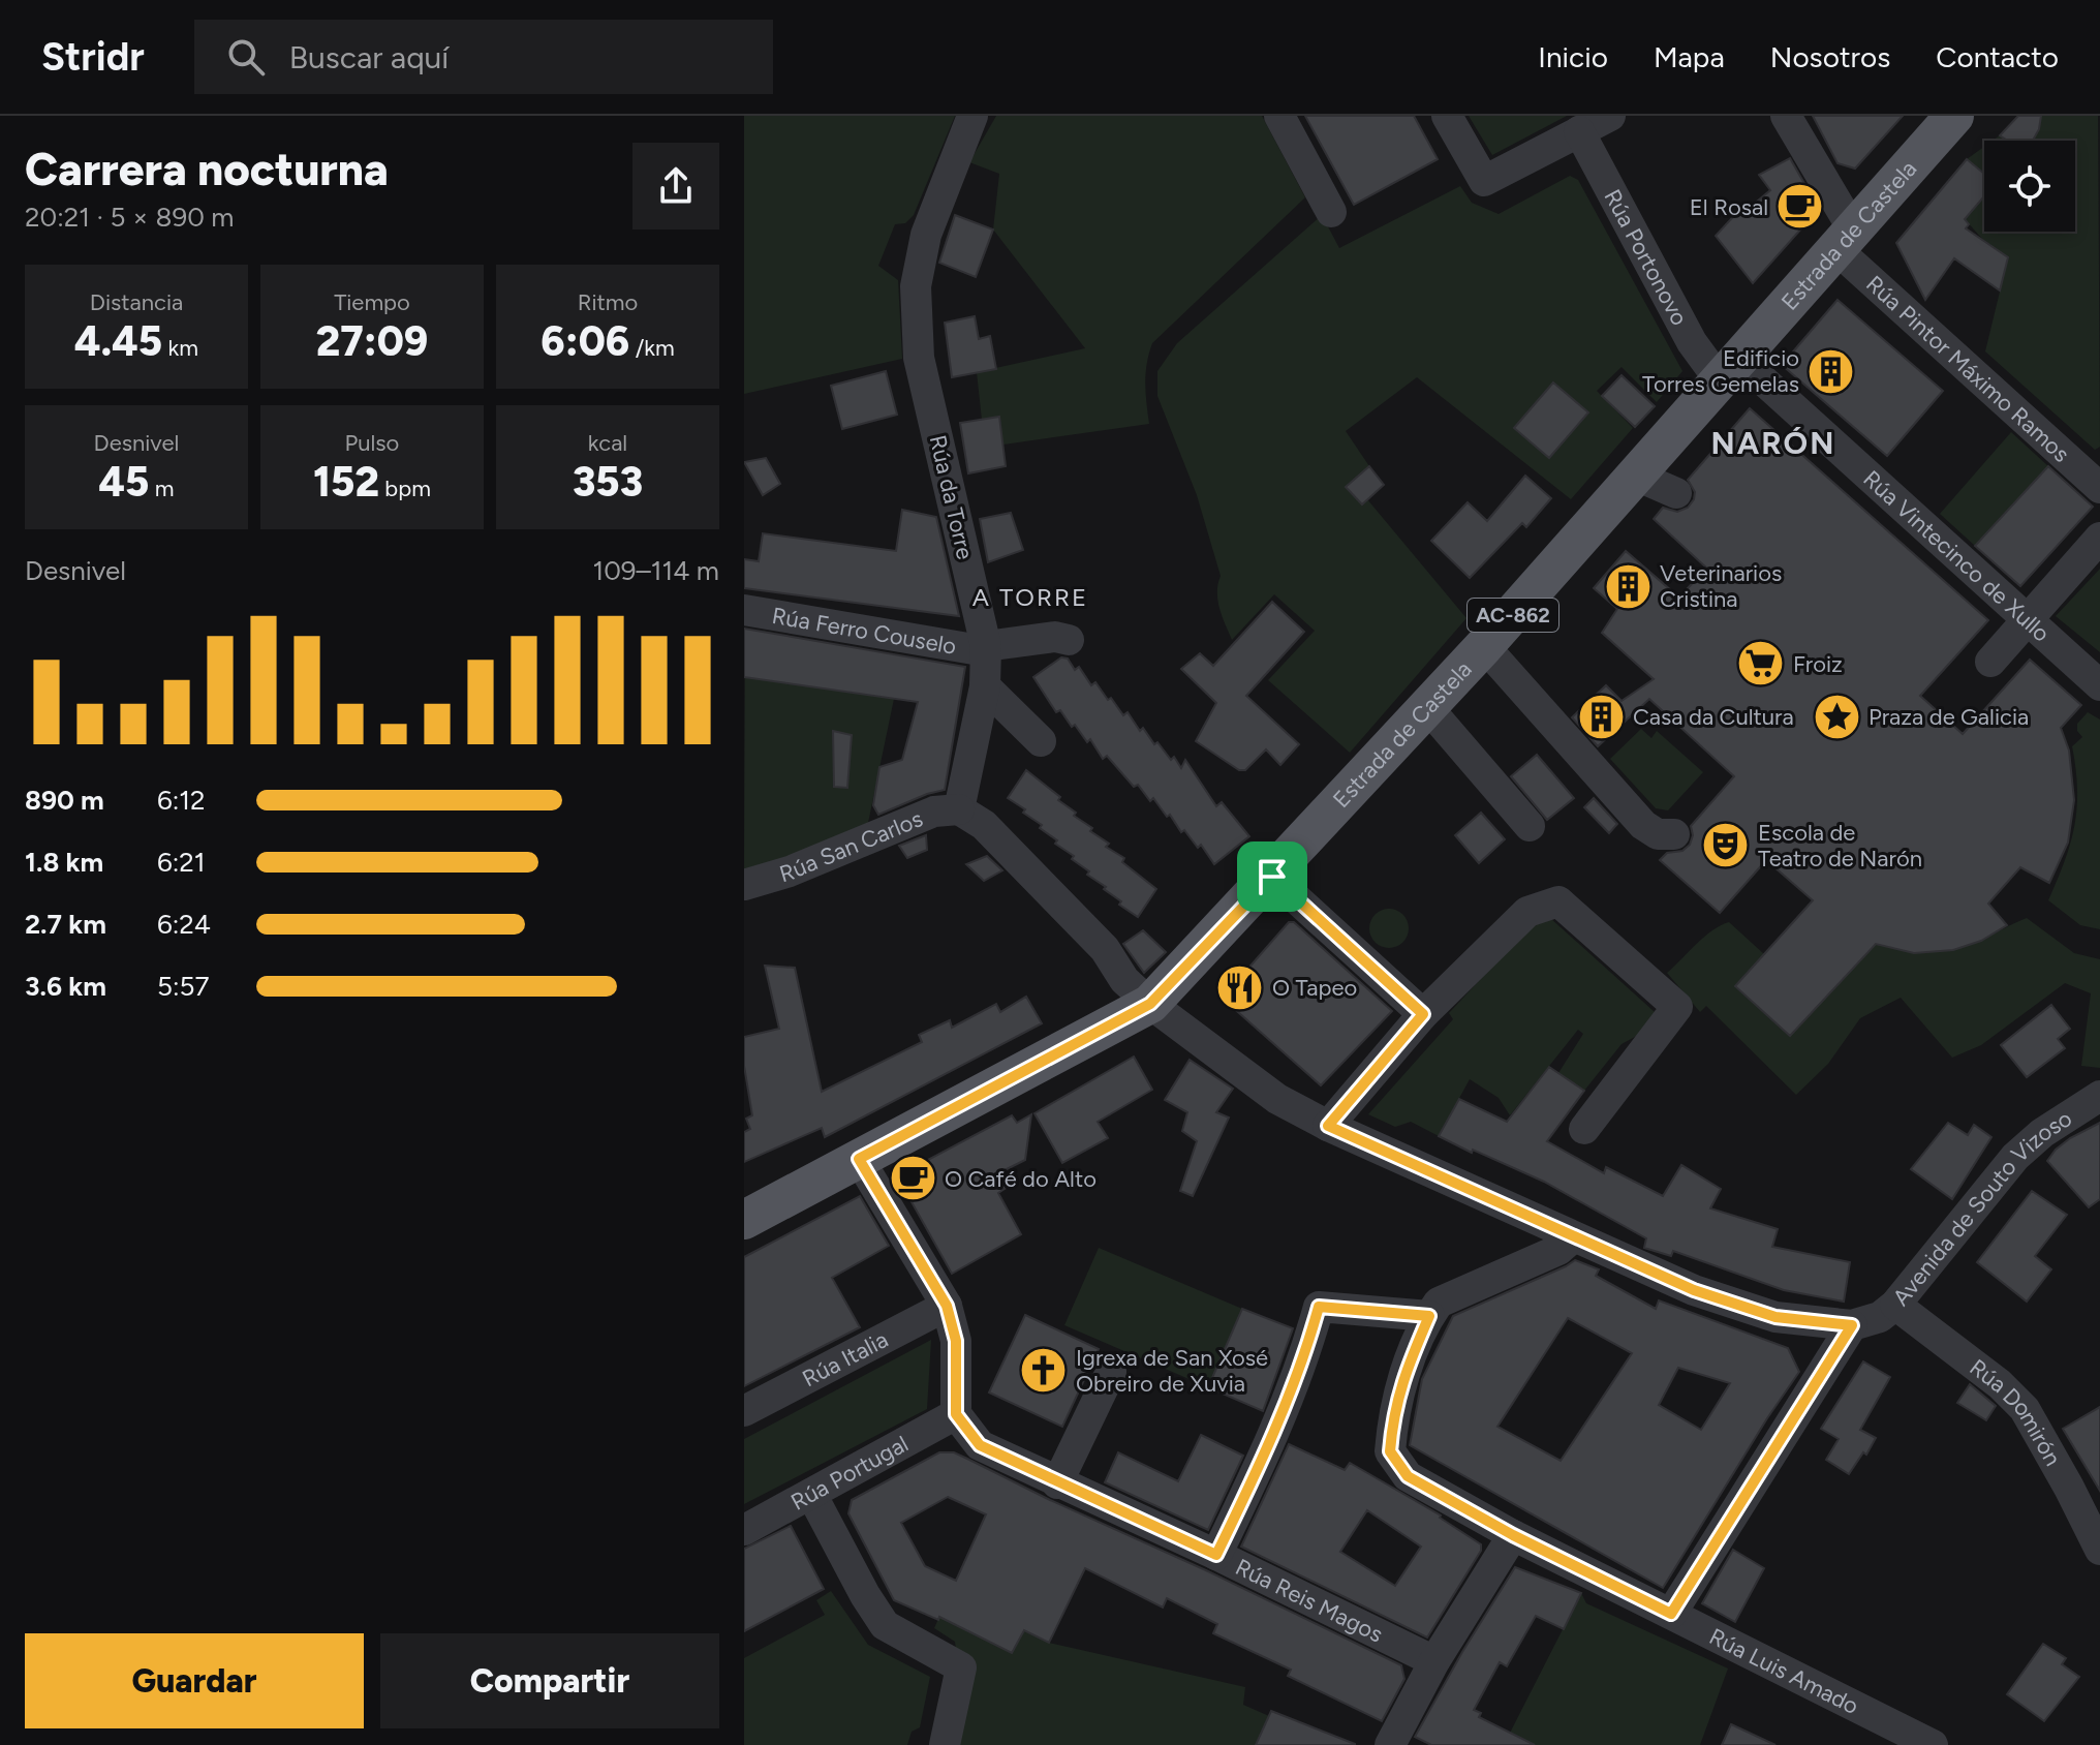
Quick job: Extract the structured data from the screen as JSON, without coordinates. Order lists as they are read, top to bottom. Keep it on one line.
{"streets":{"main road":["Estrada de Castela","AC-862"],"street":["Rúa Portonovo","Rúa Pintor Máximo Ramos","Rúa da Torre","Rúa Vintecinco de Xullo","Rúa Ferro Couselo","Rúa San Carlos","Avenida de Souto Vizoso","Rúa Italia","Rúa Domirón","Rúa Portugal","Rúa Reis Magos","Rúa Luis Amado"]},"crossings":[["Estrada de Castela","Rúa Portonovo"],["Estrada de Castela","Rúa Pintor Máximo Ramos"],["Estrada de Castela","Rúa Vintecinco de Xullo"],["Estrada de Castela","Avenida de Souto Vizoso"],["Rúa Portonovo","Rúa Vintecinco de Xullo"],["Rúa da Torre","Rúa Ferro Couselo"],["Rúa da Torre","Rúa San Carlos"],["Avenida de Souto Vizoso","Rúa Domirón"],["Rúa Portugal","Rúa Reis Magos"]],"districts":["NARÓN","A TORRE"],"places":{"cafe":["El Rosal","O Café do Alto"],"building":["Edificio Torres Gemelas","Veterinarios Cristina","Casa da Cultura"],"supermarket":["Froiz"],"place":["Praza de Galicia"],"theatre":["Escola de Teatro de Narón"],"restaurant":["O Tapeo"],"church":["Igrexa de San Xosé Obreiro de Xuvia"]},"page":{"header":"Stridr","search":"Buscar aquí","nav":["Inicio","Mapa","Nosotros","Contacto"],"heading":["Carrera nocturna","20:21 · 5 × 890 m"],"stats":[["Distancia","4.45 km"],["Tiempo","27:09"],["Ritmo","6:06 /km"],["Desnivel","45 m"],["Pulso","152 bpm"],["kcal","353"]],"chart":["Desnivel","109–114 m"],"list":[{"name":"890 m","note":"6:12"},{"name":"1.8 km","note":"6:21"},{"name":"2.7 km","note":"6:24"},{"name":"3.6 km","note":"5:57"}],"buttons":["Guardar","Compartir"]}}
